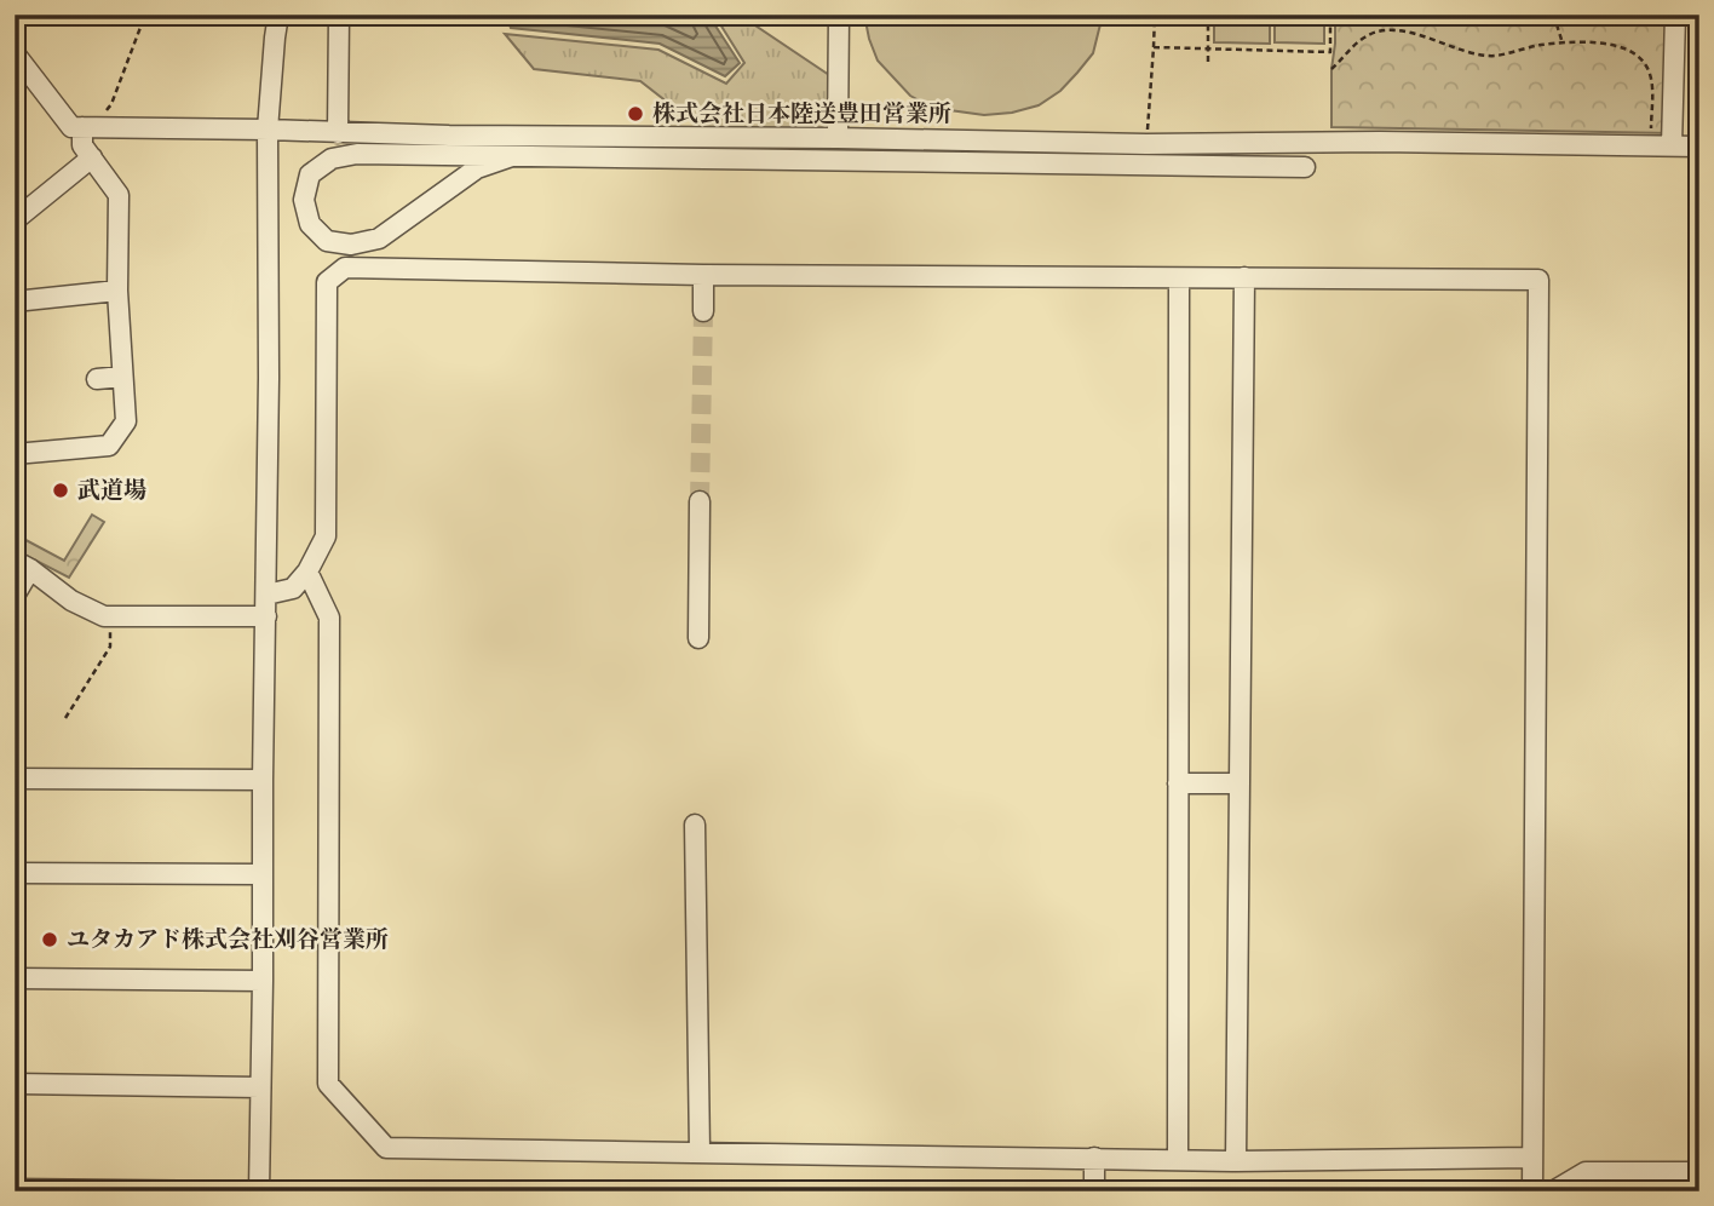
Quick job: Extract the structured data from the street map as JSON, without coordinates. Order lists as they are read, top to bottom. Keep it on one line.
{"places":["株式会社日本陸送豊田営業所","武道場","ユタカアド株式会社刈谷営業所"]}
